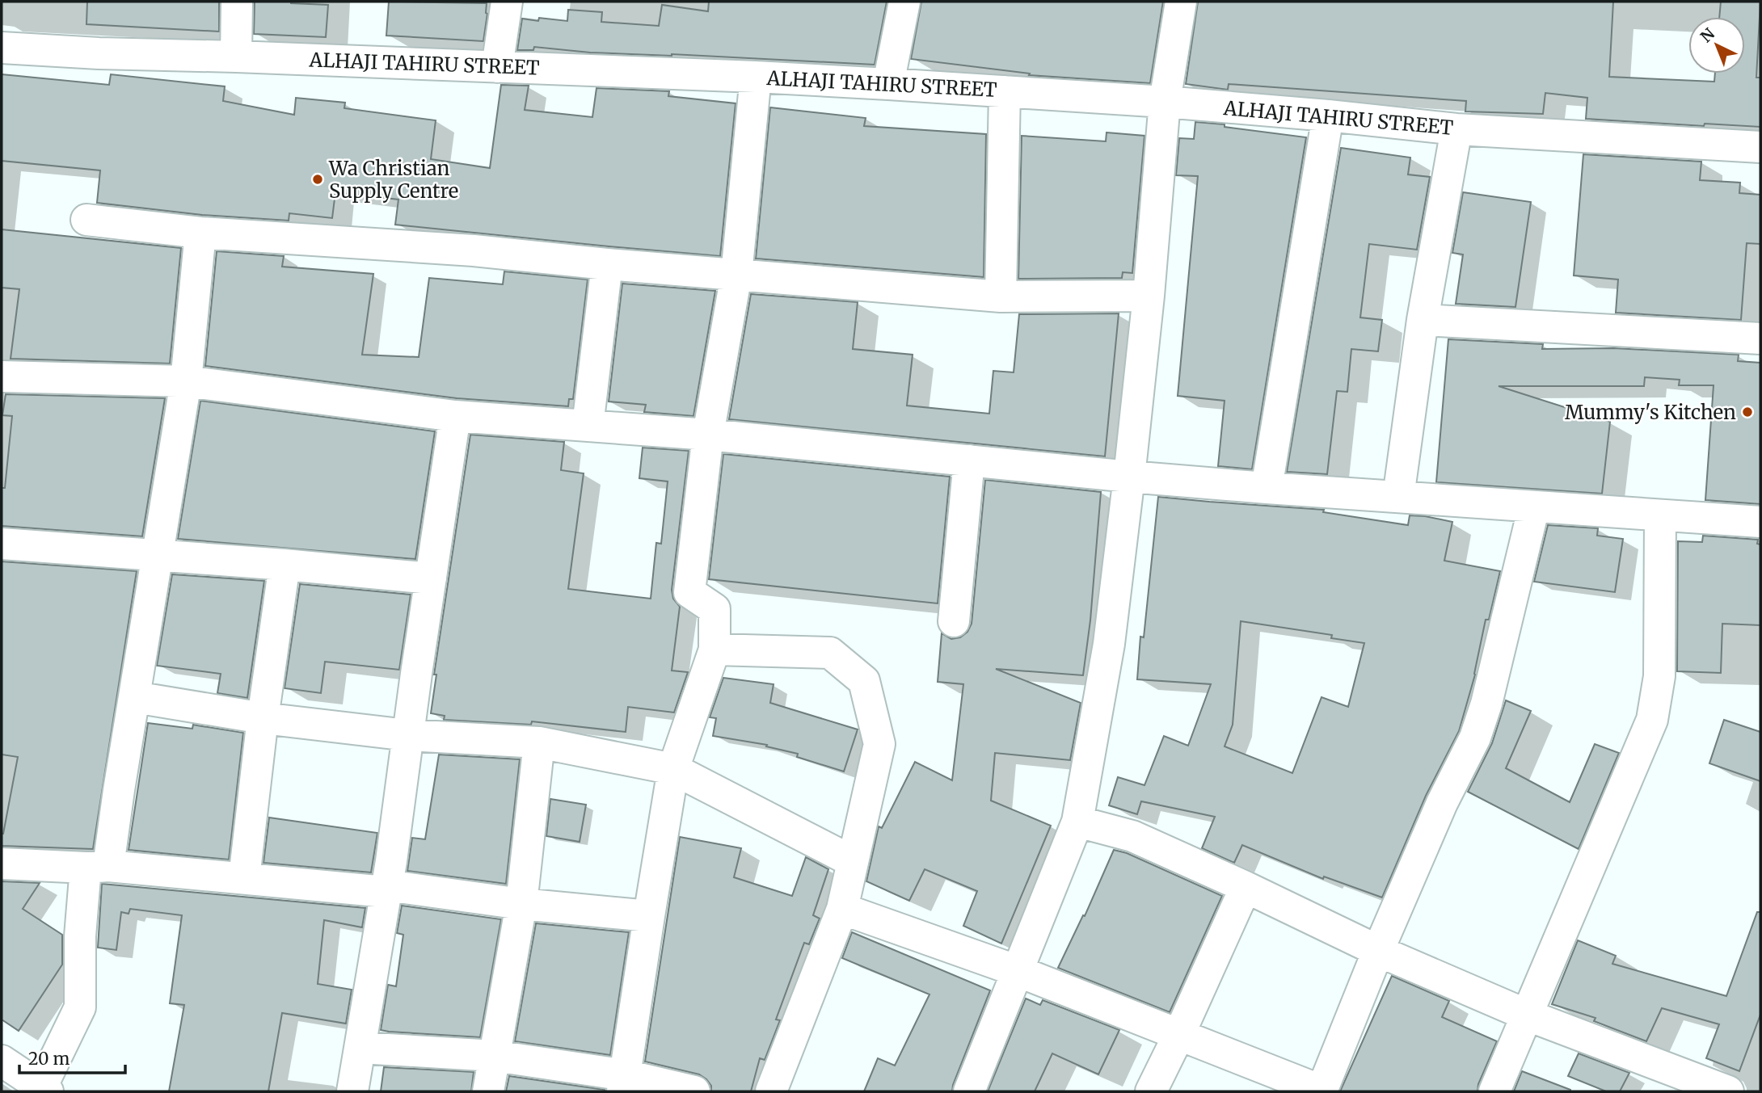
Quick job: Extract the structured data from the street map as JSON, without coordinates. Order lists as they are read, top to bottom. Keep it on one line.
{"streets":{"street":["ALHAJI TAHIRU STREET"]},"places":["Wa Christian Supply Centre","Mummy's Kitchen"],"scale_bar":"20 m","north":"top left"}
